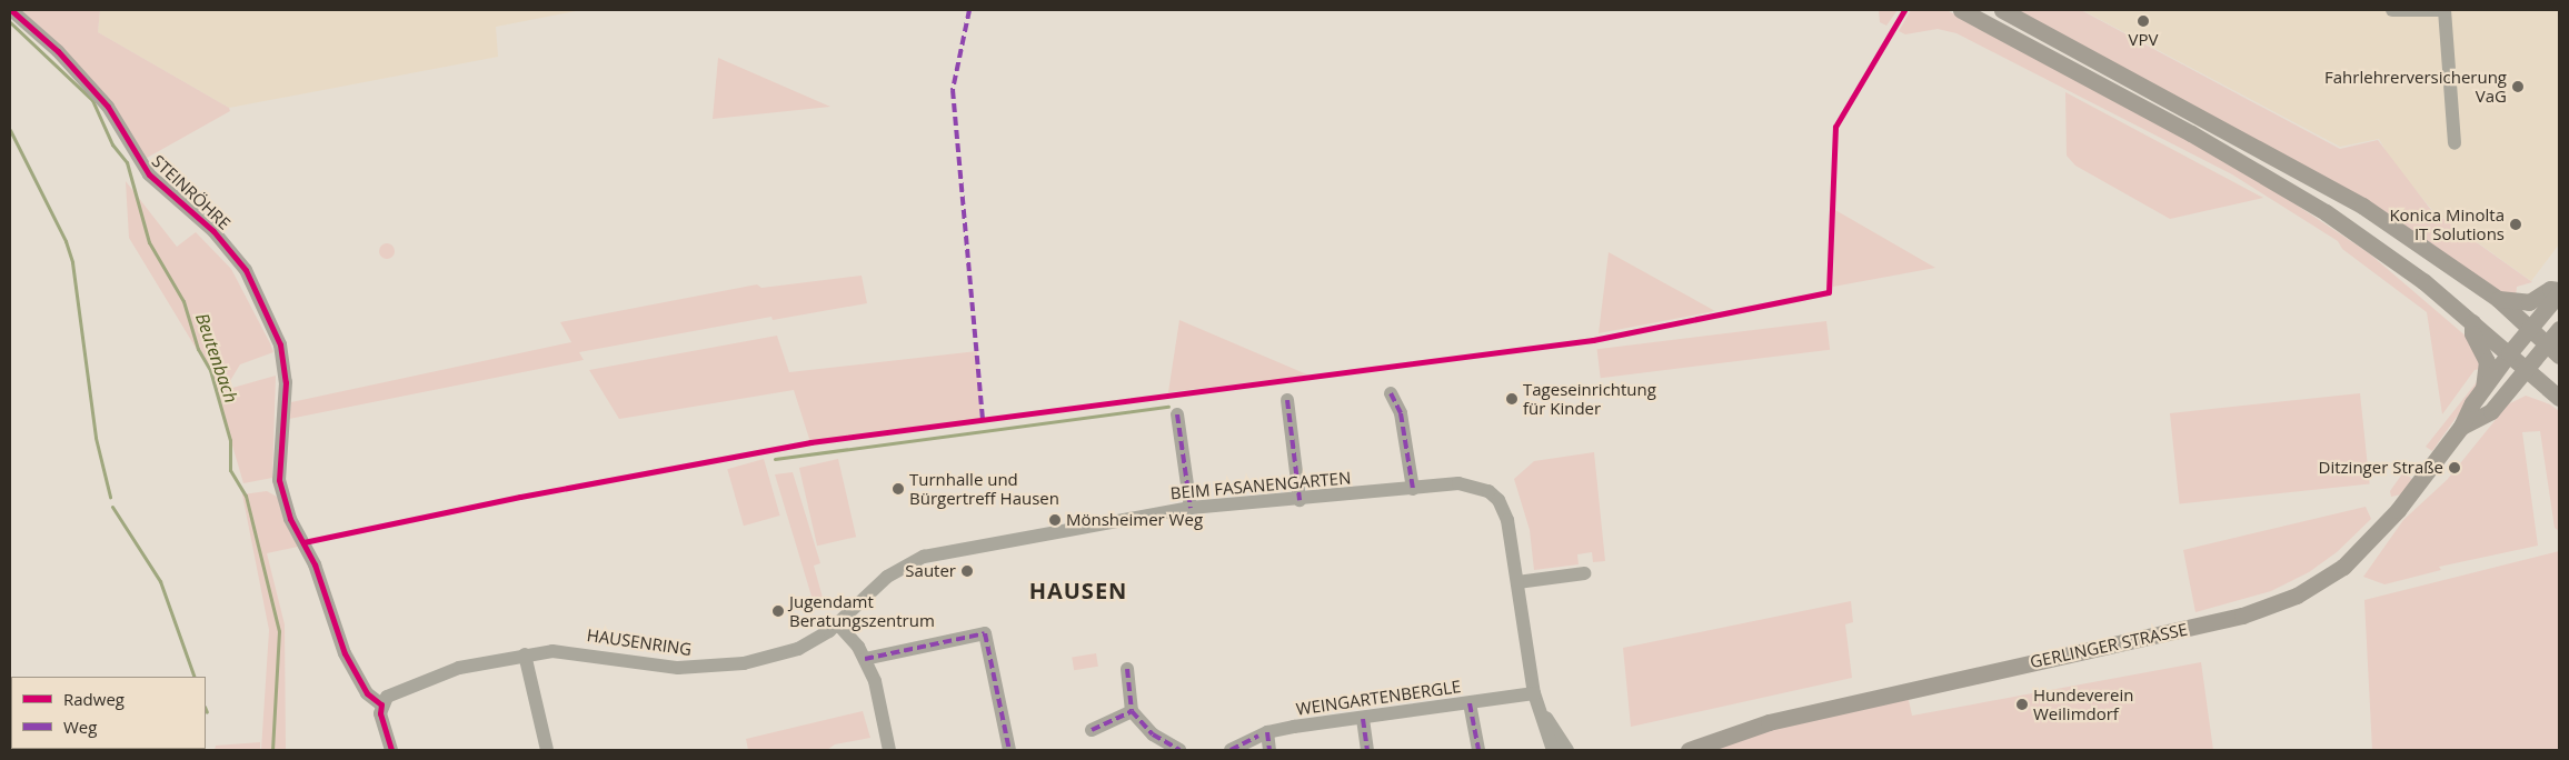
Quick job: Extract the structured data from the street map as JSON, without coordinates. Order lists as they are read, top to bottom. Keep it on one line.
{"streets":{"main road":["GERLINGER STRASSE"],"street":["STEINRÖHRE","BEIM FASANENGARTEN","HAUSENRING","WEINGARTENBERGLE"]},"crossings":[["STEINRÖHRE","HAUSENRING"],["BEIM FASANENGARTEN","HAUSENRING"],["BEIM FASANENGARTEN","WEINGARTENBERGLE"]],"districts":["HAUSEN"],"water":["Beutenbach"],"places":["VPV","Fahrlehrerversicherung VaG","Konica Minolta IT Solutions","Tageseinrichtung für Kinder","Ditzinger Straße","Turnhalle und Bürgertreff Hausen","Mönsheimer Weg","Sauter","Jugendamt Beratungszentrum","Hundeverein Weilimdorf"],"legend":["Radweg","Weg"]}
